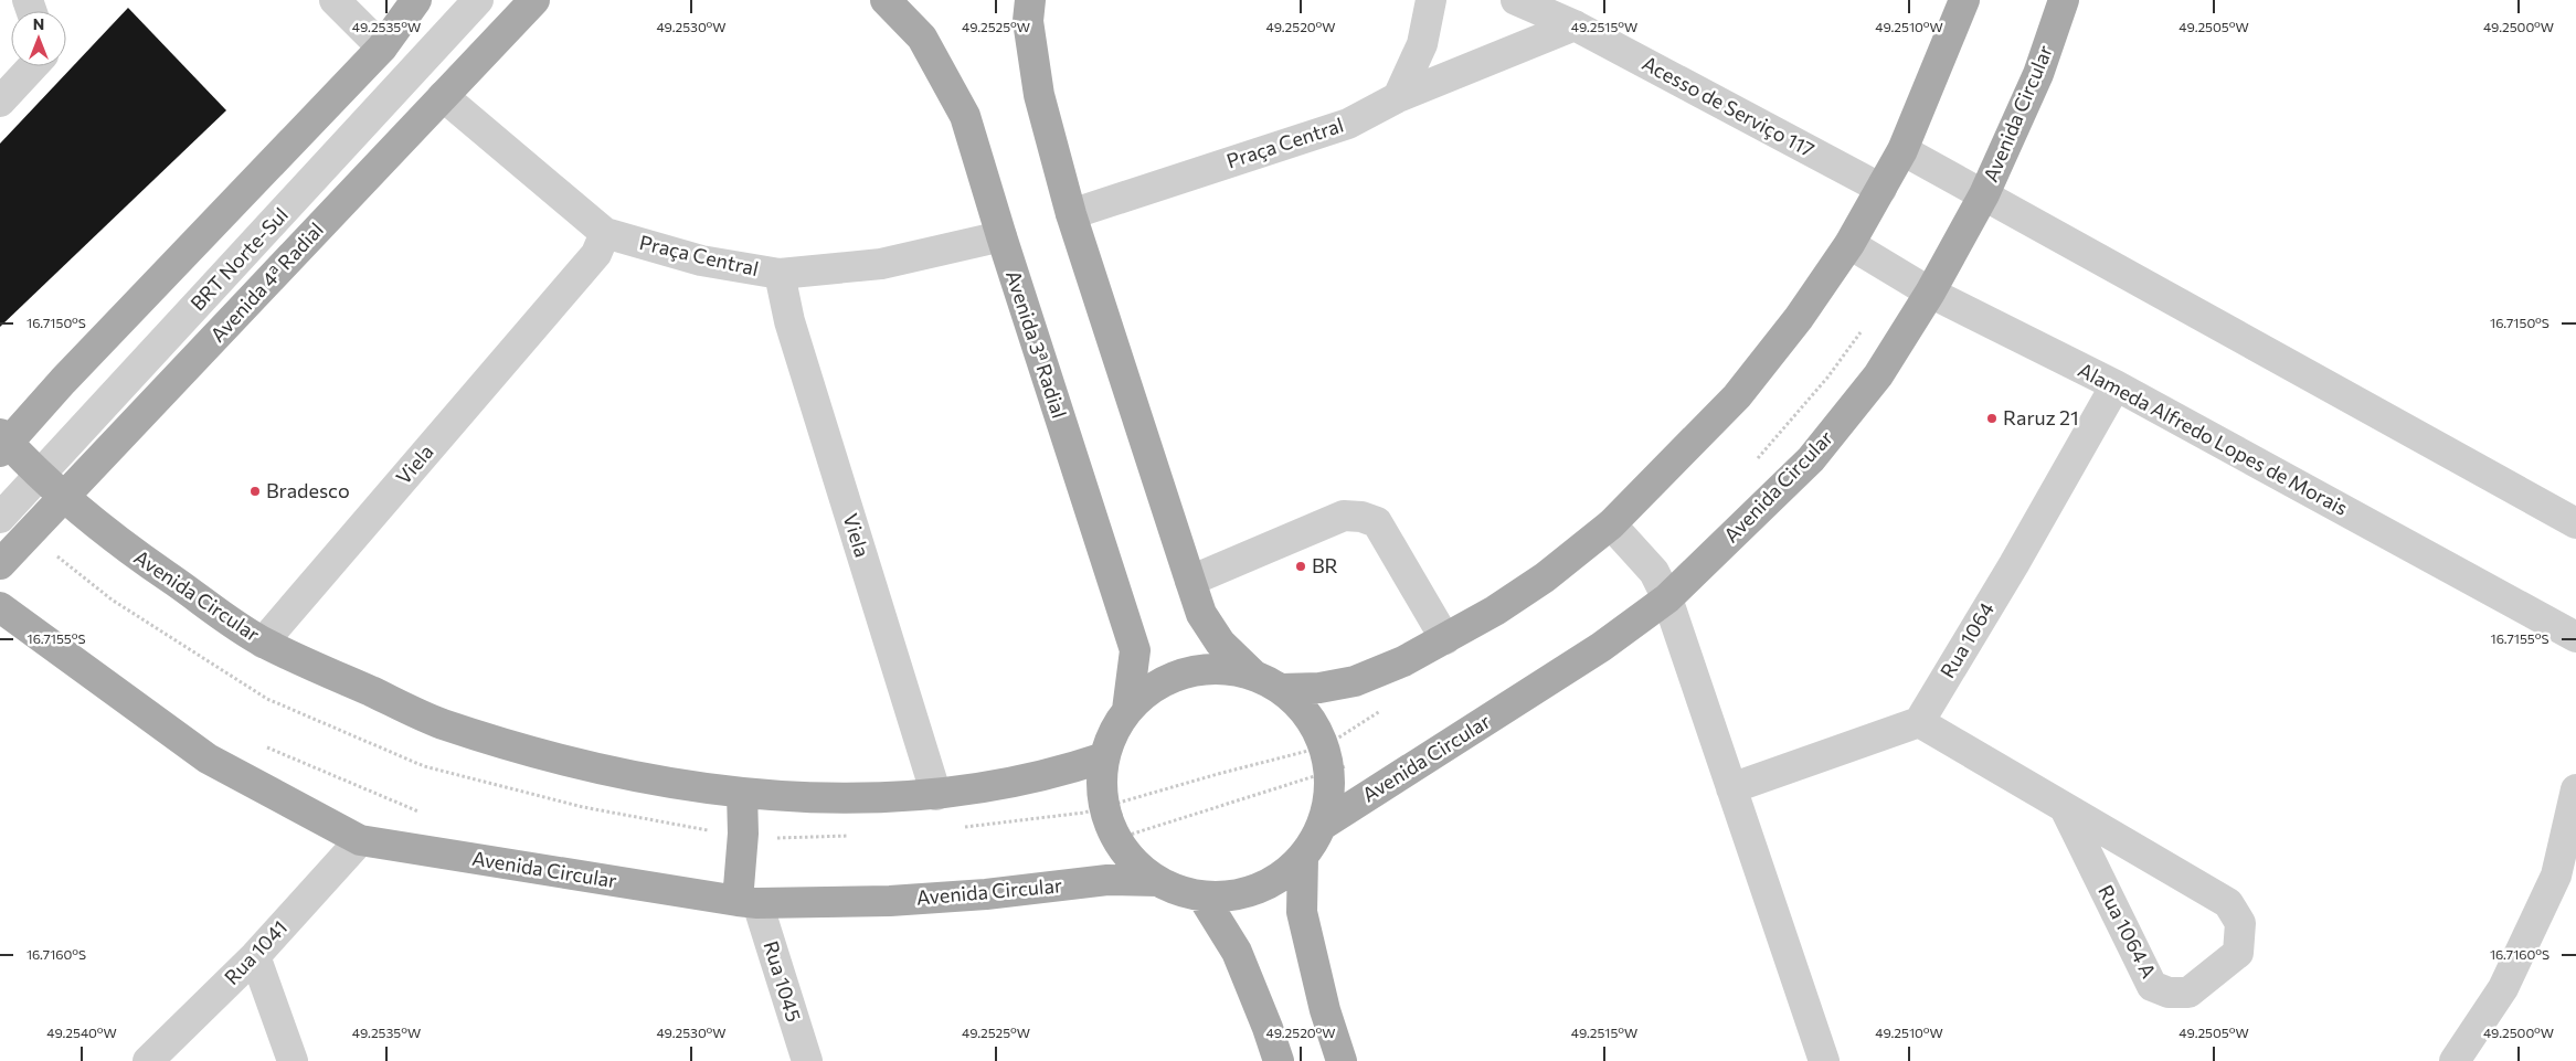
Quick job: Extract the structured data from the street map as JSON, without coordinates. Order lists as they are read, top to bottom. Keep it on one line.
{"streets":{"main road":["Avenida Circular","Avenida 4ª Radial","Avenida 3ª Radial"],"street":["Acesso de Serviço 117","Praça Central","BRT Norte-Sul","Alameda Alfredo Lopes de Morais","Viela","Rua 1064","Rua 1064 A","Rua 1041","Rua 1045"]},"crossings":[["Avenida Circular","BRT Norte-Sul"],["Avenida Circular","Avenida 4ª Radial"],["Avenida Circular","Alameda Alfredo Lopes de Morais"],["Avenida Circular","Viela"],["Avenida Circular","Rua 1041"],["Avenida Circular","Rua 1045"],["Praça Central","Avenida 4ª Radial"],["Praça Central","Avenida 3ª Radial"],["Praça Central","Viela"],["Alameda Alfredo Lopes de Morais","Rua 1064"],["Rua 1064","Rua 1064 A"]],"places":["Raruz 21","Bradesco","BR"],"north":"top","coordinates":["49.2535°W","49.2530°W","49.2525°W","49.2520°W","49.2515°W","49.2510°W","49.2505°W","49.2500°W","16.7150°S","16.7155°S","16.7160°S","49.2540°W"]}
